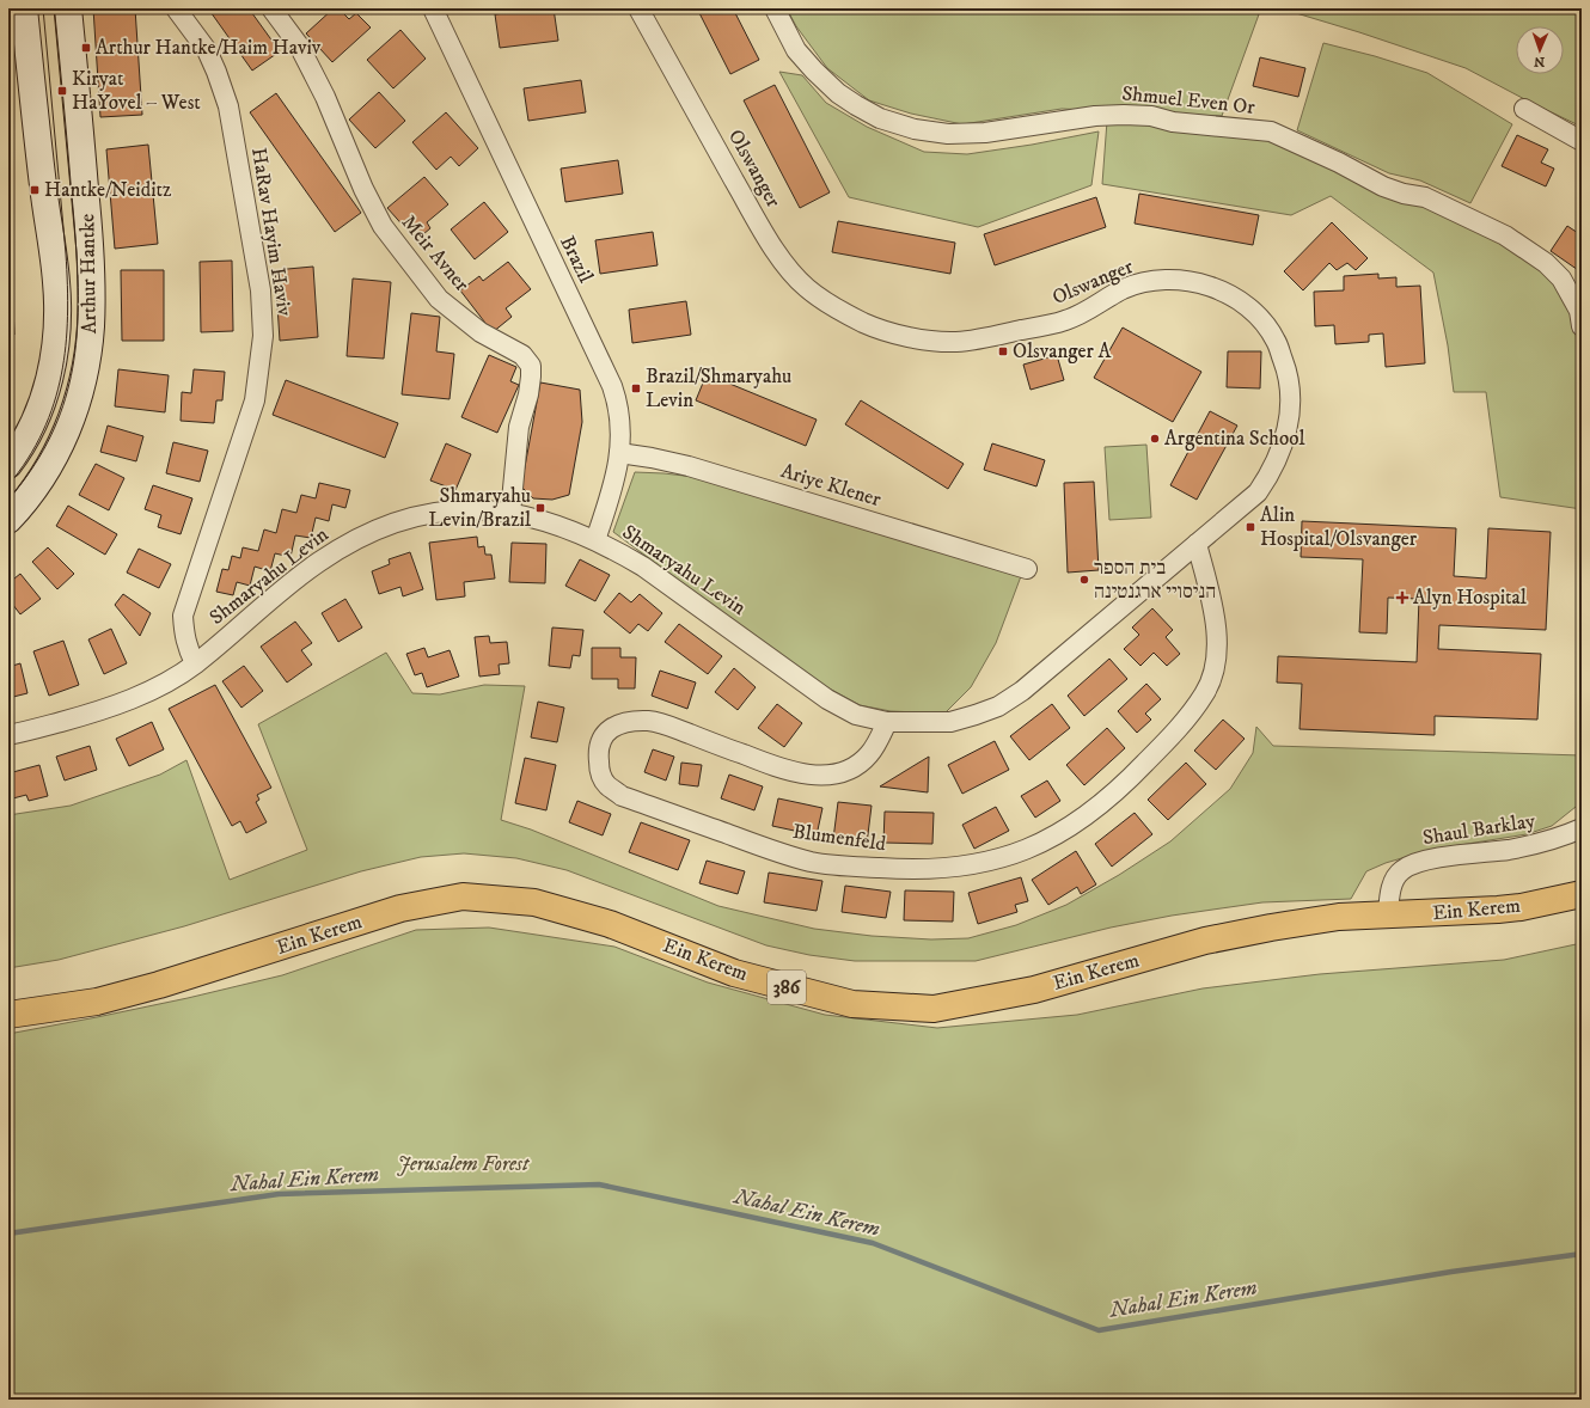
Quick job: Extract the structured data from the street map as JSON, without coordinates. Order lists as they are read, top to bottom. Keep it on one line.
{"streets":{"main road":["Arthur Hantke","Ein Kerem","386"],"street":["Shmuel Even Or","Olswanger","HaRav Hayim Haviv","Meir Avner","Brazil","Ariye Klener","Shmaryahu Levin","Shaul Barklay","Blumenfeld"]},"crossings":[["Olswanger","Shmaryahu Levin"],["Olswanger","Blumenfeld"],["HaRav Hayim Haviv","Shmaryahu Levin"],["Meir Avner","Shmaryahu Levin"],["Brazil","Ariye Klener"],["Brazil","Shmaryahu Levin"],["Shmaryahu Levin","Blumenfeld"],["Shaul Barklay","Ein Kerem"]],"water":["Nahal Ein Kerem"],"parks":["Jerusalem Forest"],"places":{"transit":["Arthur Hantke/Haim Haviv","Kiryat HaYovel – West","Hantke/Neiditz","Olsvanger A","Brazil/Shmaryahu Levin","Shmaryahu Levin/Brazil","Alin Hospital/Olsvanger"],"other":["Argentina School","בית הספר הניסויי ארגנטינה"],"health":["Alyn Hospital"]},"north":"bottom"}
